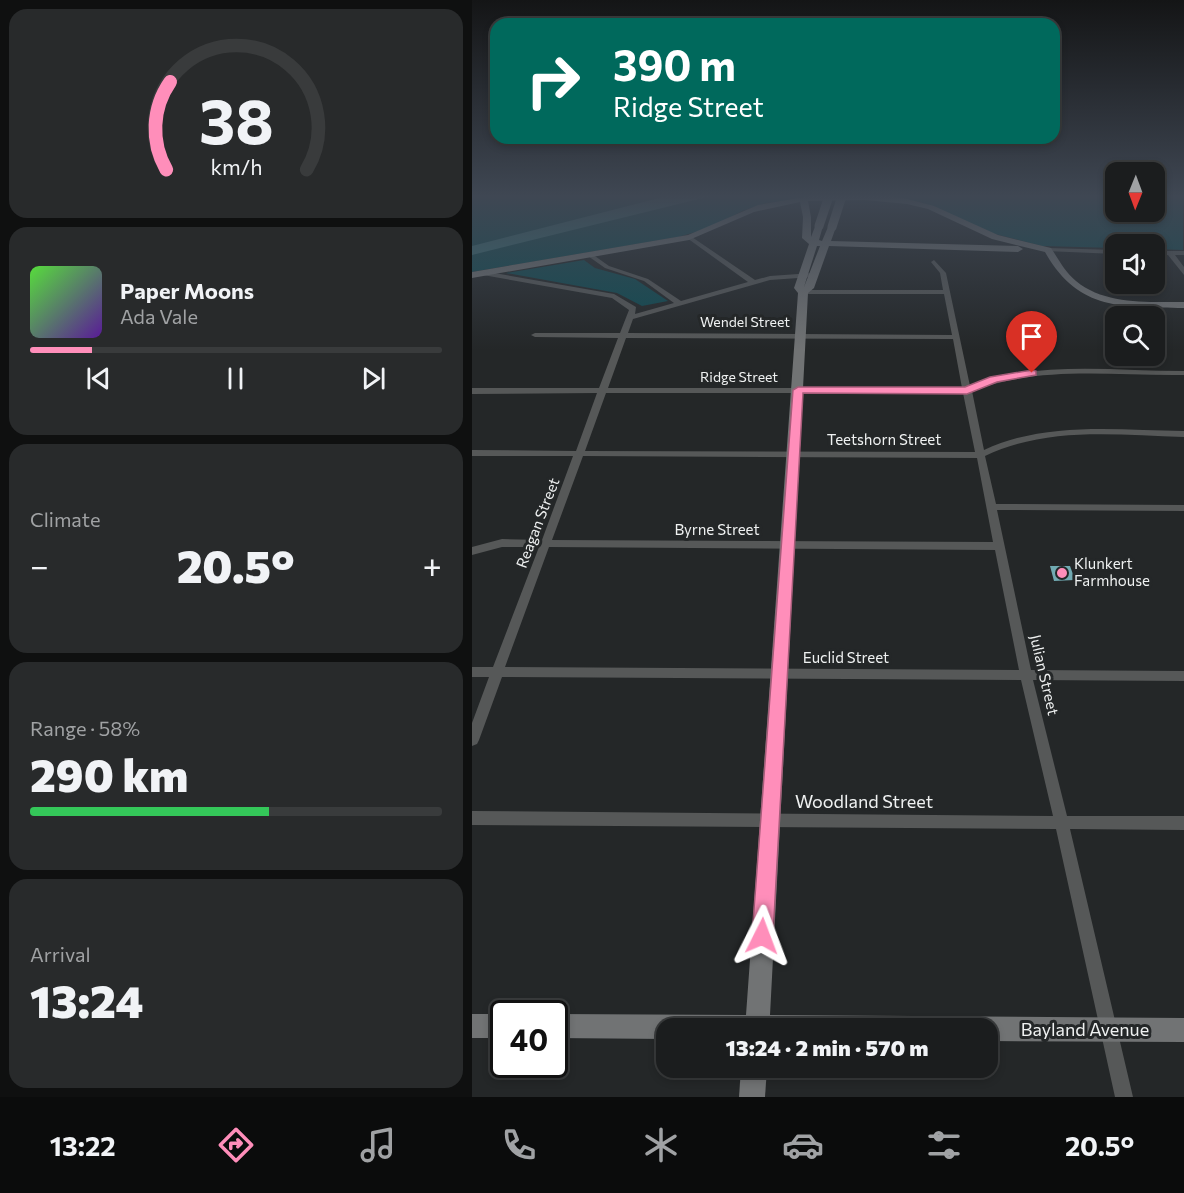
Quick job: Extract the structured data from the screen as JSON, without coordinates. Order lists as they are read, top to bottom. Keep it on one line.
{"streets":{"street":["Wendel Street","Ridge Street","Teetshorn Street","Reagan Street","Byrne Street","Euclid Street","Julian Street","Woodland Street","Bayland Avenue"]},"crossings":[["Wendel Street","Reagan Street"],["Wendel Street","Julian Street"],["Ridge Street","Reagan Street"],["Ridge Street","Julian Street"],["Teetshorn Street","Reagan Street"],["Teetshorn Street","Julian Street"],["Reagan Street","Byrne Street"],["Reagan Street","Euclid Street"],["Byrne Street","Julian Street"],["Euclid Street","Julian Street"],["Julian Street","Woodland Street"],["Julian Street","Bayland Avenue"]],"places":["Klunkert Farmhouse"],"north":"bottom","page":{"turn":["390 m","Ridge Street"],"song":["Paper Moons","Ada Vale"],"tile":["Climate",["Range · 58%","290 km"],["Arrival","13:24"]],"heat":["−","20.5°","+"],"limit":"40","trip":"13:24 · 2 min · 570 m","tabs":["13:22","20.5°"],"gauge":["38","km/h"]}}
